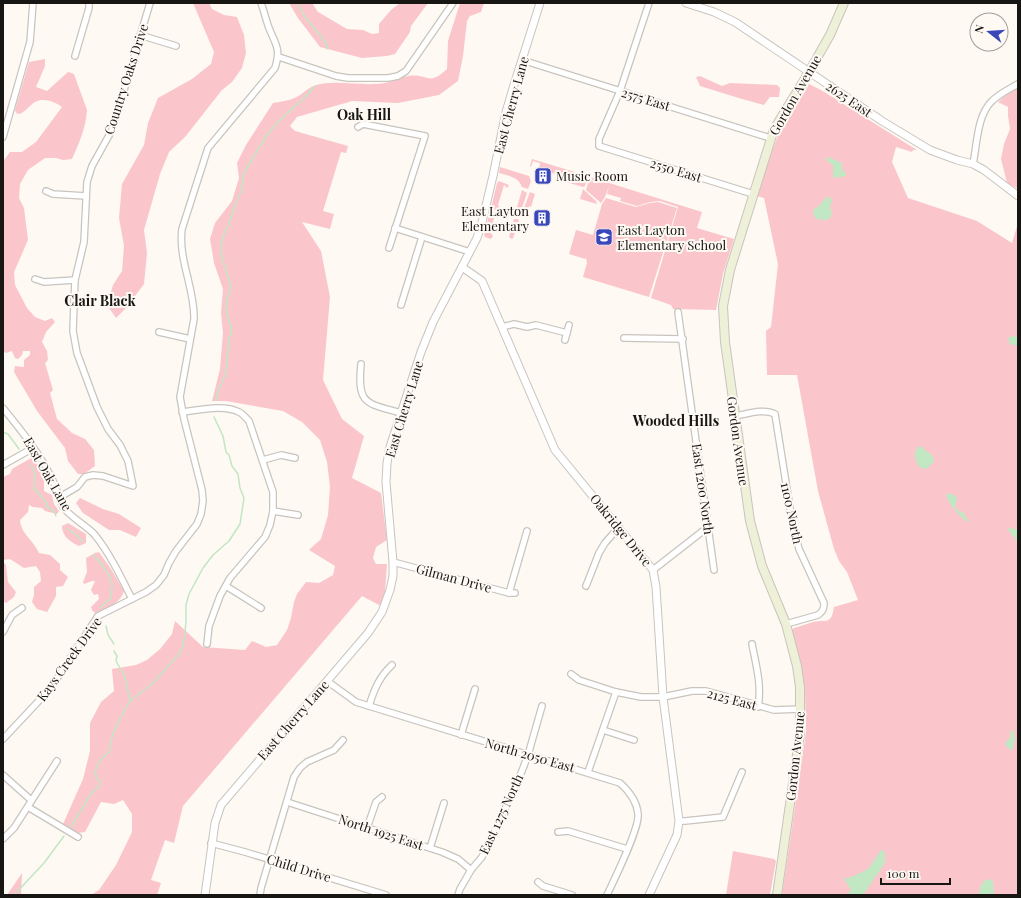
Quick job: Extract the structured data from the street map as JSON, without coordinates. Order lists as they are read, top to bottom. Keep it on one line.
{"streets":{"main road":["Gordon Avenue"],"street":["Country Oaks Drive","2575 East","2625 East","East Cherry Lane","2550 East","East Oak Lane","East 1200 North","1100 North","Oakridge Drive","Gilman Drive","Kays Creek Drive","2125 East","North 2050 East","East 1275 North","North 1925 East","Child Drive"]},"crossings":[["Country Oaks Drive","East Oak Lane"],["Gordon Avenue","2575 East"],["Gordon Avenue","2625 East"],["Gordon Avenue","2550 East"],["Gordon Avenue","1100 North"],["Gordon Avenue","2125 East"],["2575 East","East Cherry Lane"],["2575 East","2550 East"],["East Cherry Lane","Oakridge Drive"],["East Cherry Lane","Gilman Drive"],["East Cherry Lane","North 2050 East"],["East Cherry Lane","Child Drive"],["East Oak Lane","Kays Creek Drive"],["Oakridge Drive","2125 East"],["North 2050 East","East 1275 North"],["East 1275 North","North 1925 East"]],"districts":["Oak Hill","Clair Black","Wooded Hills"],"places":{"building":["Music Room","East Layton Elementary"],"school or university":["East Layton Elementary School"]},"scale_bar":"100 m","north":"left"}
